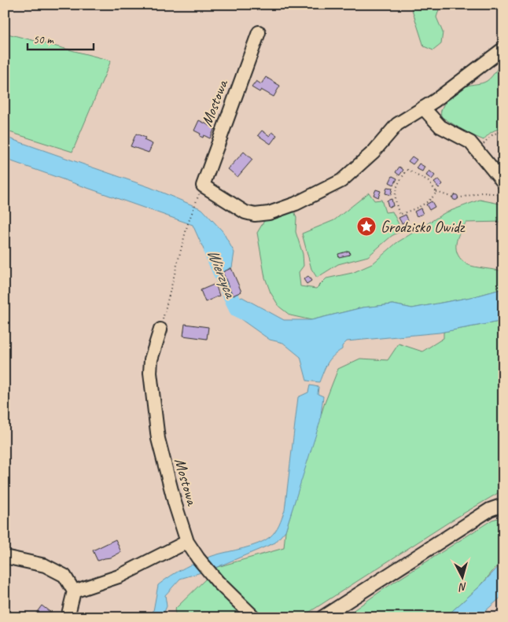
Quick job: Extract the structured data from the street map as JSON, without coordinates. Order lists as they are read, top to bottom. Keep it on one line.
{"streets":{"street":["Mostowa"]},"water":["Wierzyca"],"places":{"place":["Grodzisko Owidz"]},"scale_bar":"50 m","north":"bottom"}
